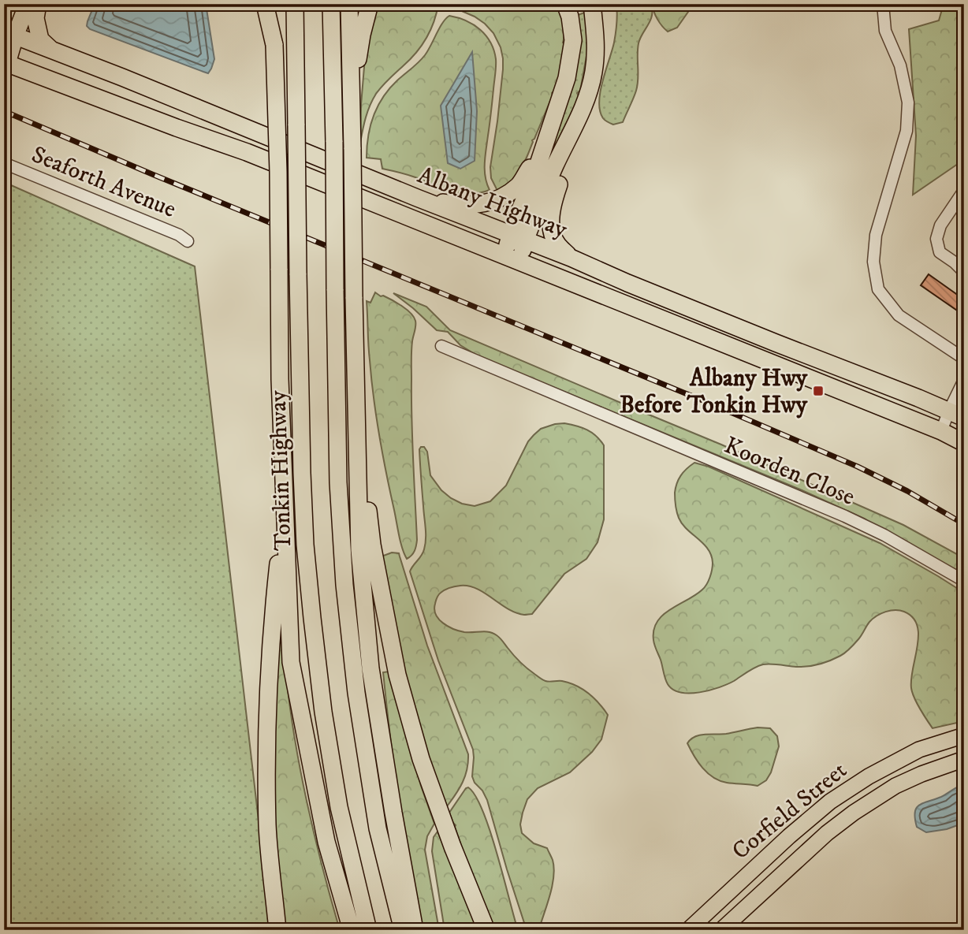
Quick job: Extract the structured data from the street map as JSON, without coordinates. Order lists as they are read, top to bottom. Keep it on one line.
{"streets":{"highway":["Albany Highway","Tonkin Highway"],"main road":["Corfield Street"],"street":["Seaforth Avenue","Koorden Close"]},"places":{"transit":["Albany Hwy Before Tonkin Hwy"]}}
